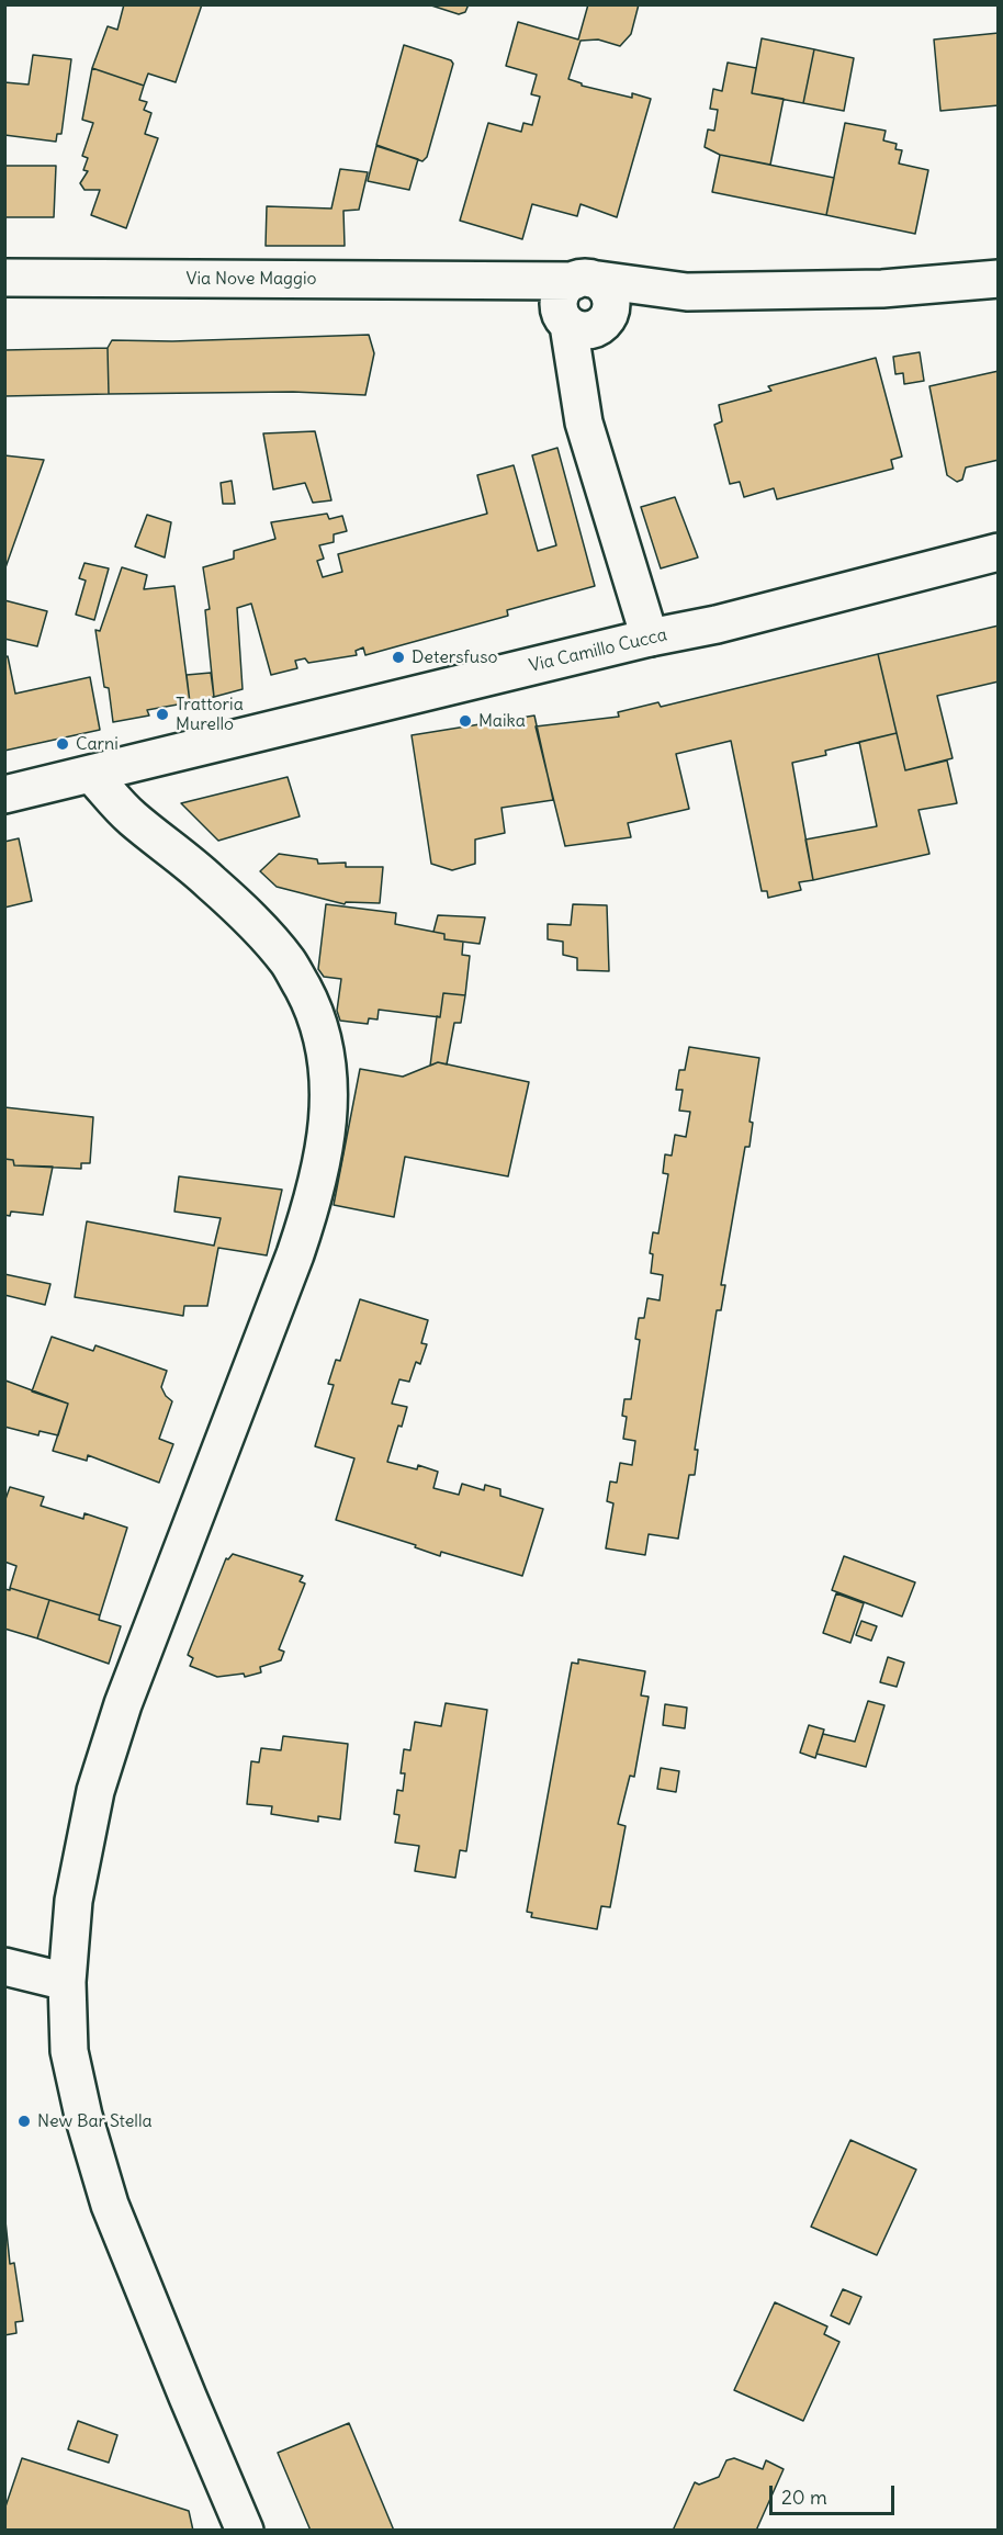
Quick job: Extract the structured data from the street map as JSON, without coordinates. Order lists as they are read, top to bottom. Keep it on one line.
{"streets":{"street":["Via Nove Maggio","Via Camillo Cucca"]},"places":["Detersfuso","Trattoria Murello","Maika","Carni","New Bar Stella"],"scale_bar":"20 m"}
